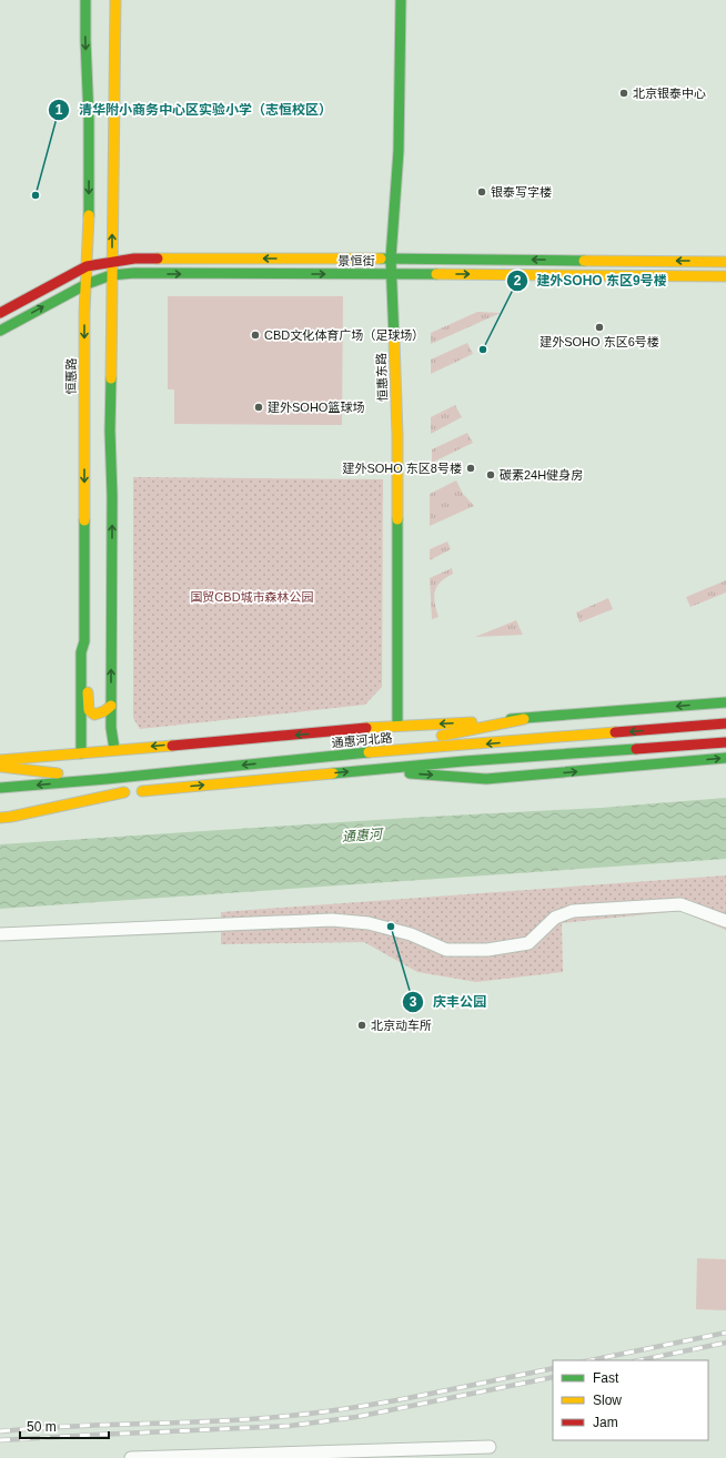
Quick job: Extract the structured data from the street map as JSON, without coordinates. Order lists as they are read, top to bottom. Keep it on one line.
{"streets":{"main road":["景恒街","恒惠路","恒惠东路","通惠河北路"]},"crossings":[["景恒街","恒惠路"],["景恒街","恒惠东路"],["恒惠路","通惠河北路"],["恒惠东路","通惠河北路"]],"water":["通惠河"],"parks":["国贸CBD城市森林公园"],"places":["北京银泰中心","银泰写字楼","清华附小商务中心区实验小学（志恒校区）","建外SOHO 东区6号楼","CBD文化体育广场（足球场）","建外SOHO 东区9号楼","建外SOHO篮球场","建外SOHO 东区8号楼","碳素24H健身房","庆丰公园","北京动车所"],"legend":["Fast","Slow","Jam"],"scale_bar":"50 m"}
